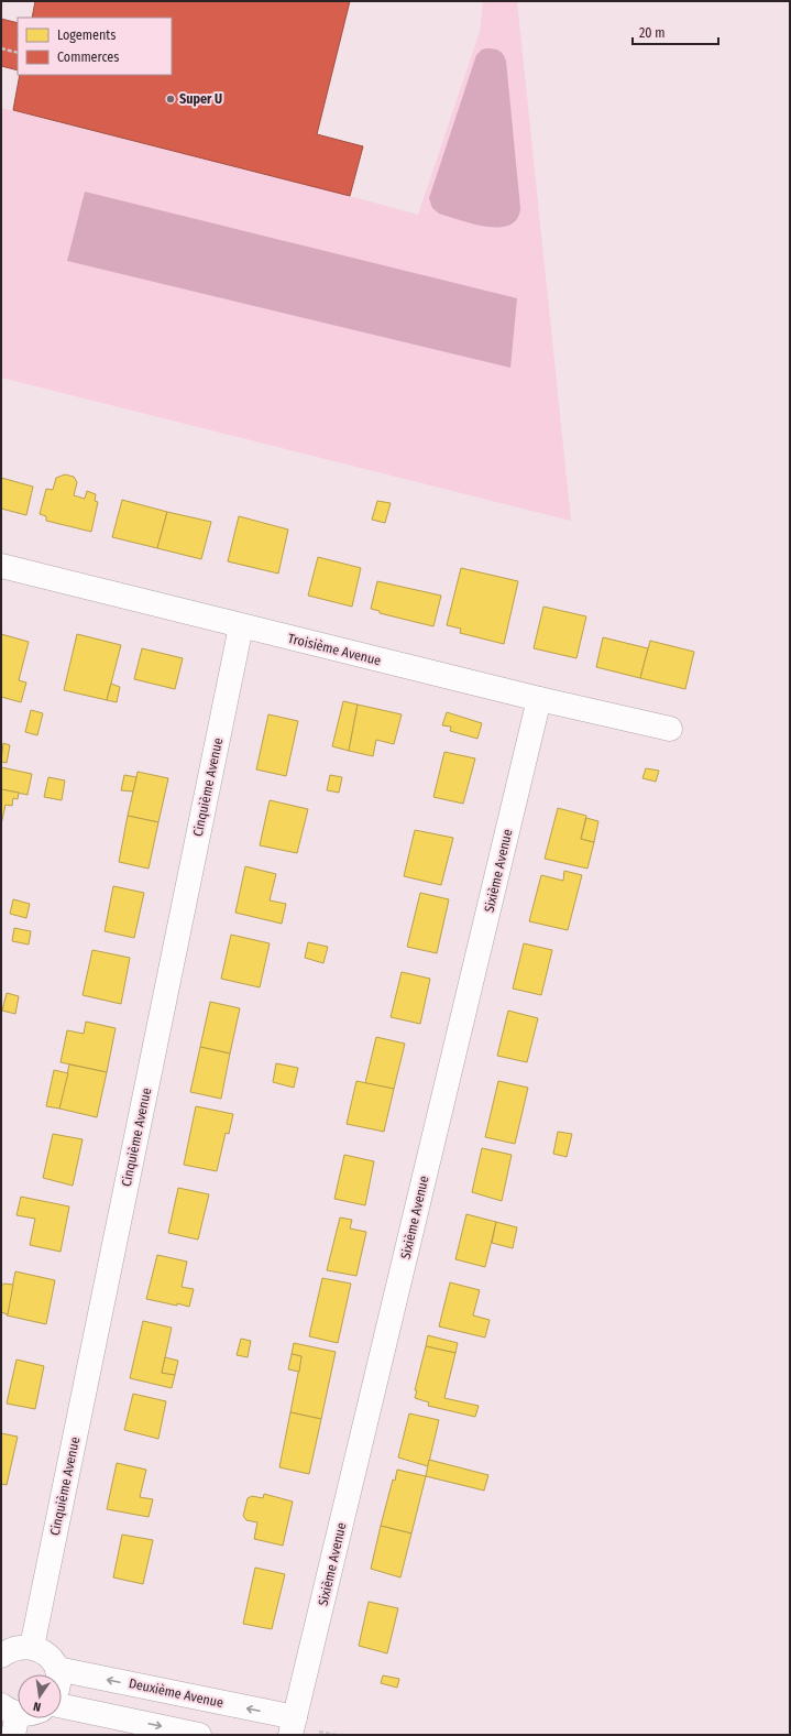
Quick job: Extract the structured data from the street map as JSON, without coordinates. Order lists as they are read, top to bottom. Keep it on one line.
{"streets":{"street":["Troisième Avenue","Cinquième Avenue","Sixième Avenue","Deuxième Avenue"]},"crossings":[["Troisième Avenue","Cinquième Avenue"],["Troisième Avenue","Sixième Avenue"],["Sixième Avenue","Deuxième Avenue"]],"places":["Super U"],"legend":["Logements","Commerces"],"scale_bar":"20 m","north":"bottom"}
